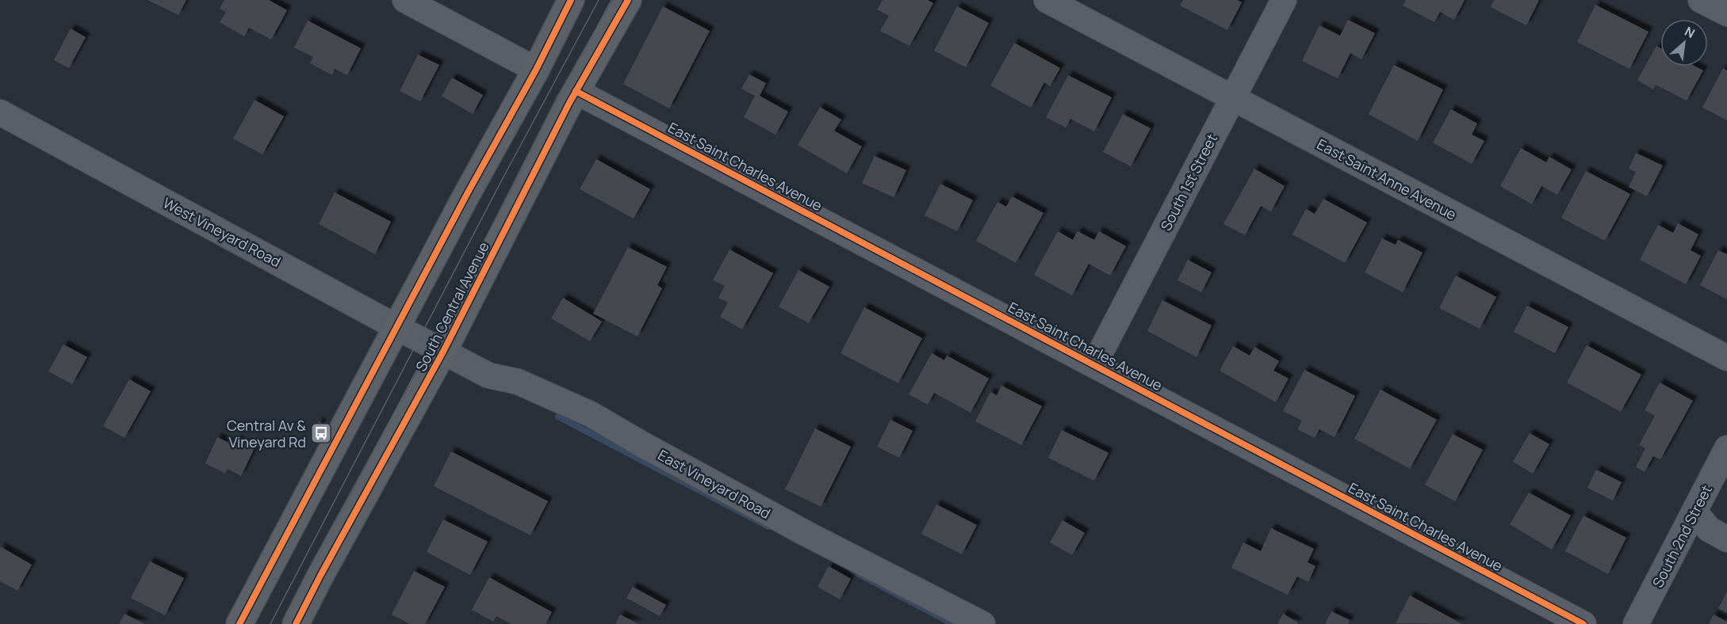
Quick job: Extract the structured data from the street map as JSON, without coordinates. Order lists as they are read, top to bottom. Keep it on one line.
{"streets":{"main road":["South Central Avenue"],"street":["East Saint Charles Avenue","East Saint Anne Avenue","South 1st Street","West Vineyard Road","East Vineyard Road","South 2nd Street"]},"crossings":[["East Saint Charles Avenue","South 1st Street"],["East Saint Charles Avenue","South Central Avenue"],["East Saint Anne Avenue","South 1st Street"],["West Vineyard Road","South Central Avenue"],["West Vineyard Road","East Vineyard Road"],["South Central Avenue","East Vineyard Road"]],"places":{"bus stop":["Central Av & Vineyard Rd"]},"north":"top right"}
